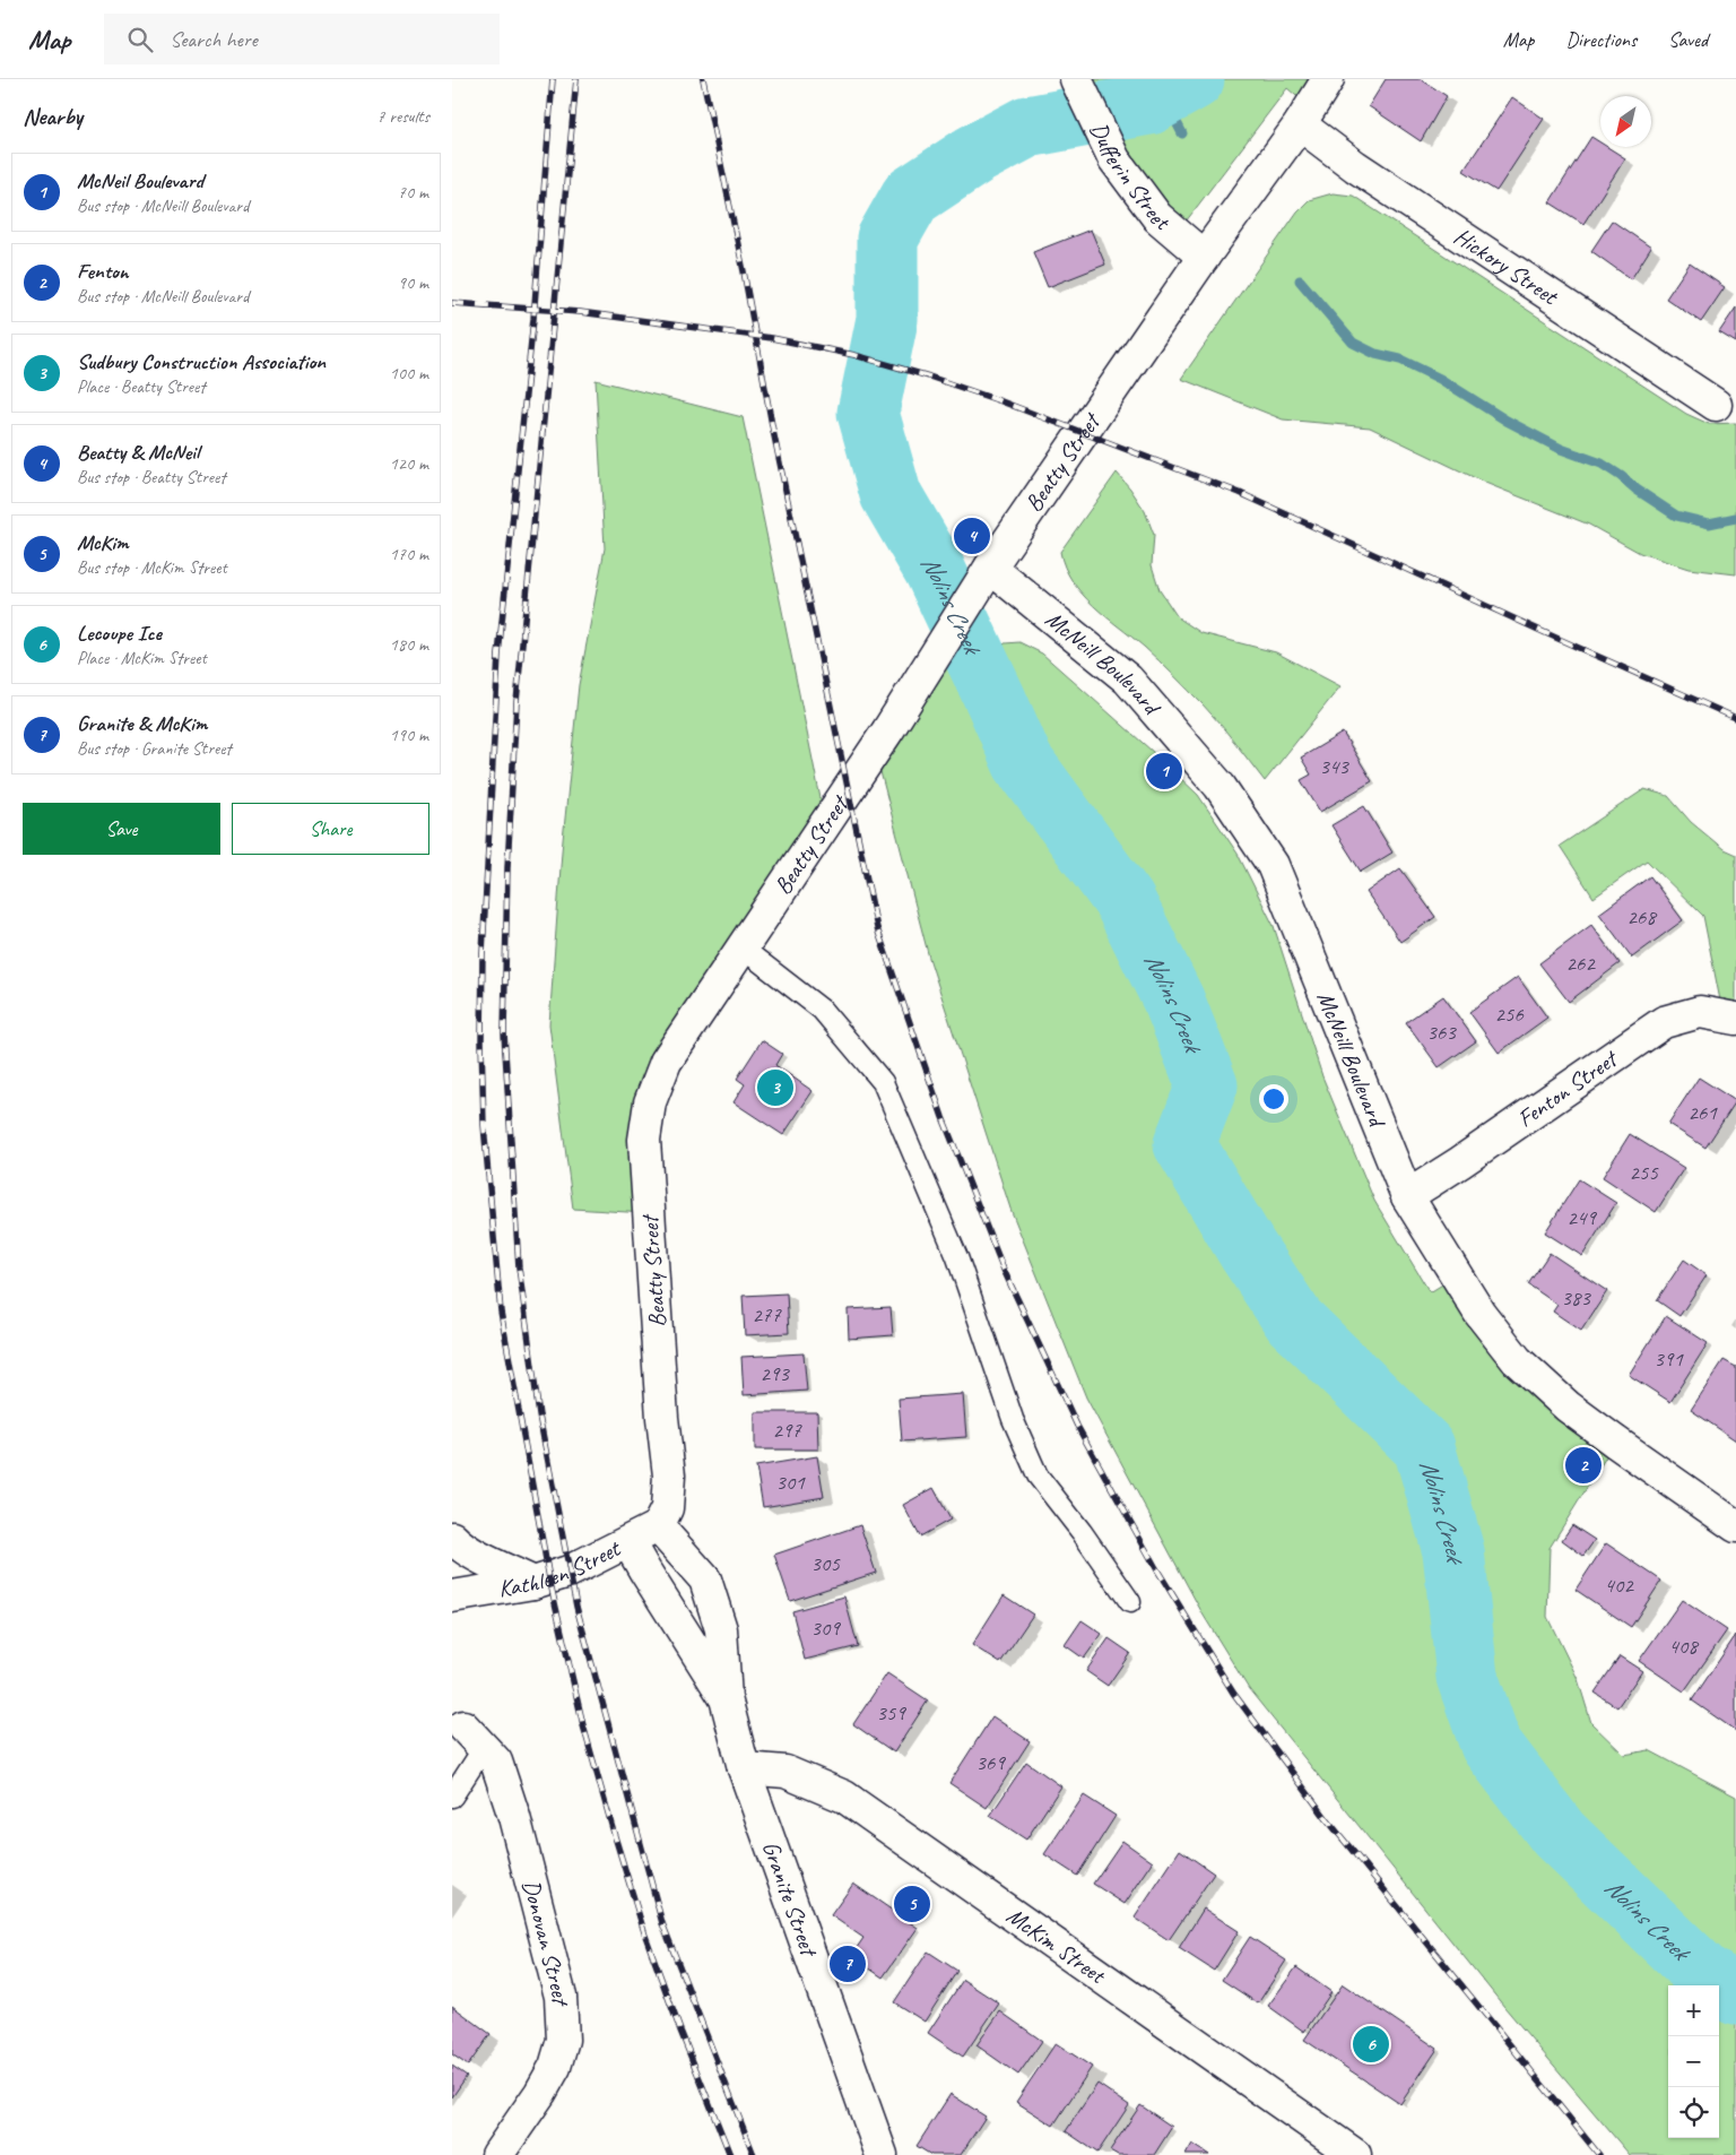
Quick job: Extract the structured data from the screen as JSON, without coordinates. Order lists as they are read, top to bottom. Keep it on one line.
{"streets":{"street":["Dufferin Street","Hickory Street","Beatty Street","McNeill Boulevard","Fenton Street","Kathleen Street","Granite Street","Donovan Street","McKim Street"]},"crossings":[["Dufferin Street","Beatty Street"],["Hickory Street","Beatty Street"],["Beatty Street","McNeill Boulevard"],["Beatty Street","Kathleen Street"],["McNeill Boulevard","Fenton Street"],["Granite Street","McKim Street"]],"water":["Nolins Creek"],"house_numbers":["343","268","262","256","363","261","255","249","383","277","391","293","297","301","305","402","309","408","359","369"],"north":"bottom left","page":{"header":"Map","search":"Search here","nav":["Map","Directions","Saved"],"heading":["Nearby","7 results"],"list":[{"mark":"1","name":"McNeil Boulevard","note":"Bus stop · McNeill Boulevard","value":"70 m"},{"mark":"2","name":"Fenton","note":"Bus stop · McNeill Boulevard","value":"90 m"},{"mark":"3","name":"Sudbury Construction Association","note":"Place · Beatty Street","value":"100 m"},{"mark":"4","name":"Beatty & McNeil","note":"Bus stop · Beatty Street","value":"120 m"},{"mark":"5","name":"McKim","note":"Bus stop · McKim Street","value":"170 m"},{"mark":"6","name":"Lecoupe Ice","note":"Place · McKim Street","value":"180 m"},{"mark":"7","name":"Granite & McKim","note":"Bus stop · Granite Street","value":"190 m"}],"pins":["4","1","3","2","5","7","6"],"buttons":["Save","Share"],"map_buttons":["+","−"]}}
